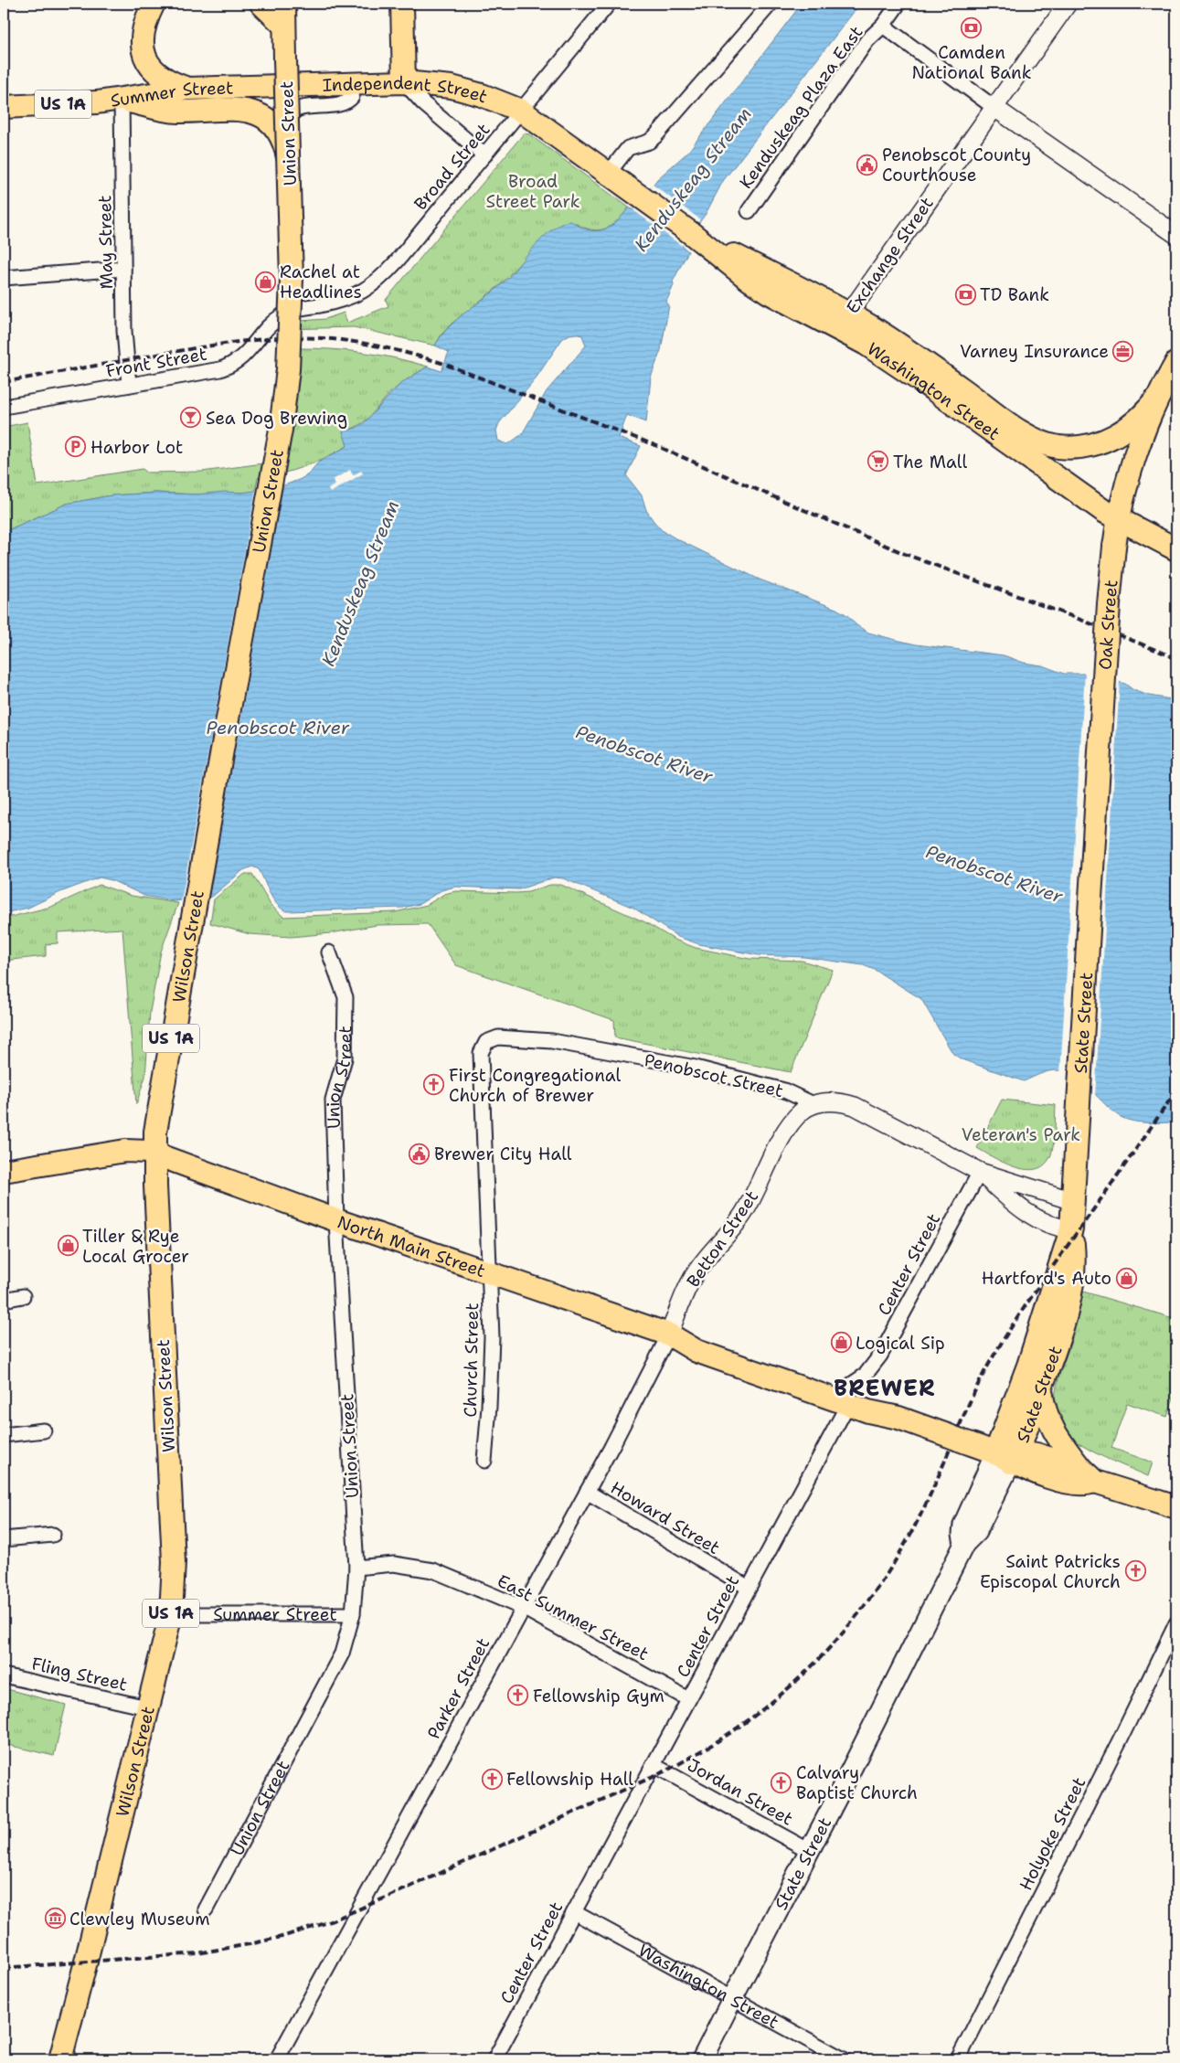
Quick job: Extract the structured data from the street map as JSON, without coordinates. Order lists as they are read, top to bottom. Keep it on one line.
{"streets":{"main road":["Independent Street","Summer Street","US 1A","Union Street","Washington Street","Oak Street","Wilson Street","State Street","North Main Street"],"street":["Kenduskeag Plaza East","Broad Street","May Street","Exchange Street","Front Street","Penobscot Street","Betton Street","Center Street","Church Street","Howard Street","East Summer Street","Fling Street","Parker Street","Jordan Street","Holyoke Street"]},"crossings":[["Independent Street","Summer Street"],["Independent Street","Broad Street"],["Independent Street","Washington Street"],["Summer Street","US 1A"],["Summer Street","Union Street"],["Summer Street","May Street"],["Summer Street","Wilson Street"],["US 1A","Union Street"],["US 1A","May Street"],["Union Street","Wilson Street"],["Union Street","North Main Street"],["Union Street","East Summer Street"],["Broad Street","Front Street"],["Broad Street","Washington Street"],["May Street","Front Street"],["Exchange Street","Washington Street"],["Washington Street","Oak Street"],["Washington Street","State Street"],["Washington Street","Center Street"],["Oak Street","State Street"],["Wilson Street","North Main Street"],["Wilson Street","Fling Street"],["State Street","North Main Street"],["State Street","Jordan Street"],["Penobscot Street","Betton Street"],["Penobscot Street","Church Street"],["Betton Street","North Main Street"],["Betton Street","Parker Street"],["North Main Street","Center Street"],["North Main Street","Church Street"],["North Main Street","Parker Street"],["Center Street","Howard Street"],["Center Street","East Summer Street"],["Center Street","Jordan Street"],["Howard Street","Parker Street"],["East Summer Street","Parker Street"]],"districts":["BREWER"],"water":["Kenduskeag Stream","Penobscot River"],"parks":["Broad Street Park","Veteran's Park"],"places":{"bank":["Camden National Bank","TD Bank"],"public building":["Penobscot County Courthouse","Brewer City Hall"],"shop":["Rachel at Headlines","Tiller & Rye Local Grocer","Hartford's Auto","Logical Sip"],"office":["Varney Insurance"],"bar":["Sea Dog Brewing"],"parking":["Harbor Lot"],"supermarket":["The Mall"],"church":["First Congregational Church of Brewer","Saint Patricks Episcopal Church","Fellowship Gym","Fellowship Hall","Calvary Baptist Church"],"museum":["Clewley Museum"]}}
